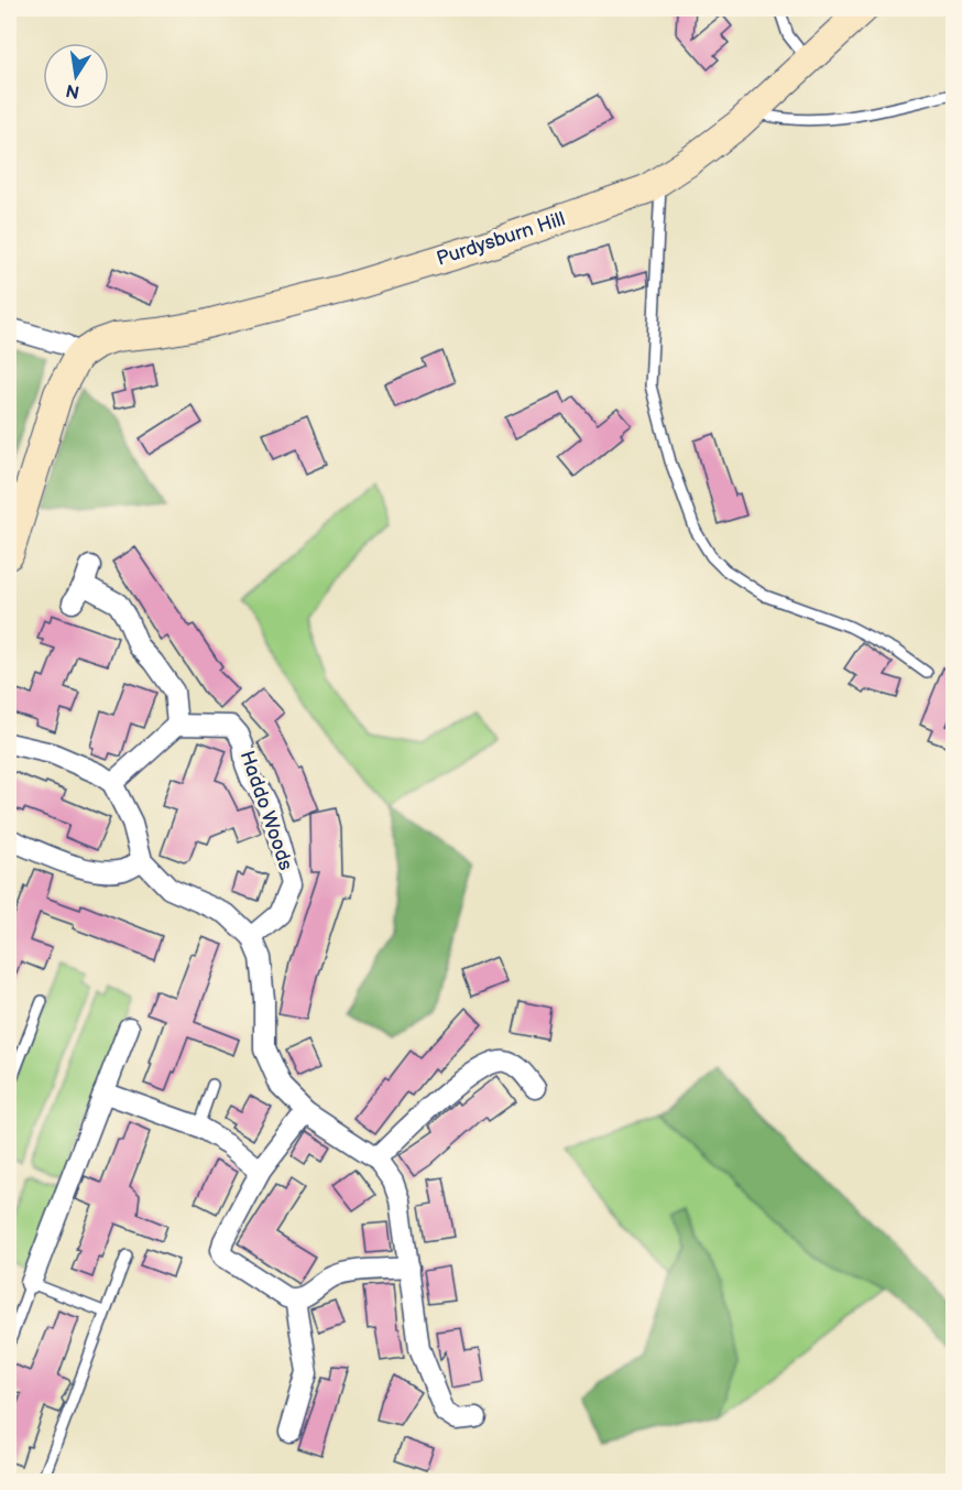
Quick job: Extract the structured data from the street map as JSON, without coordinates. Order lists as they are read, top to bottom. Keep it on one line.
{"streets":{"main road":["Purdysburn Hill"],"street":["Haddo Woods"]},"north":"bottom"}
